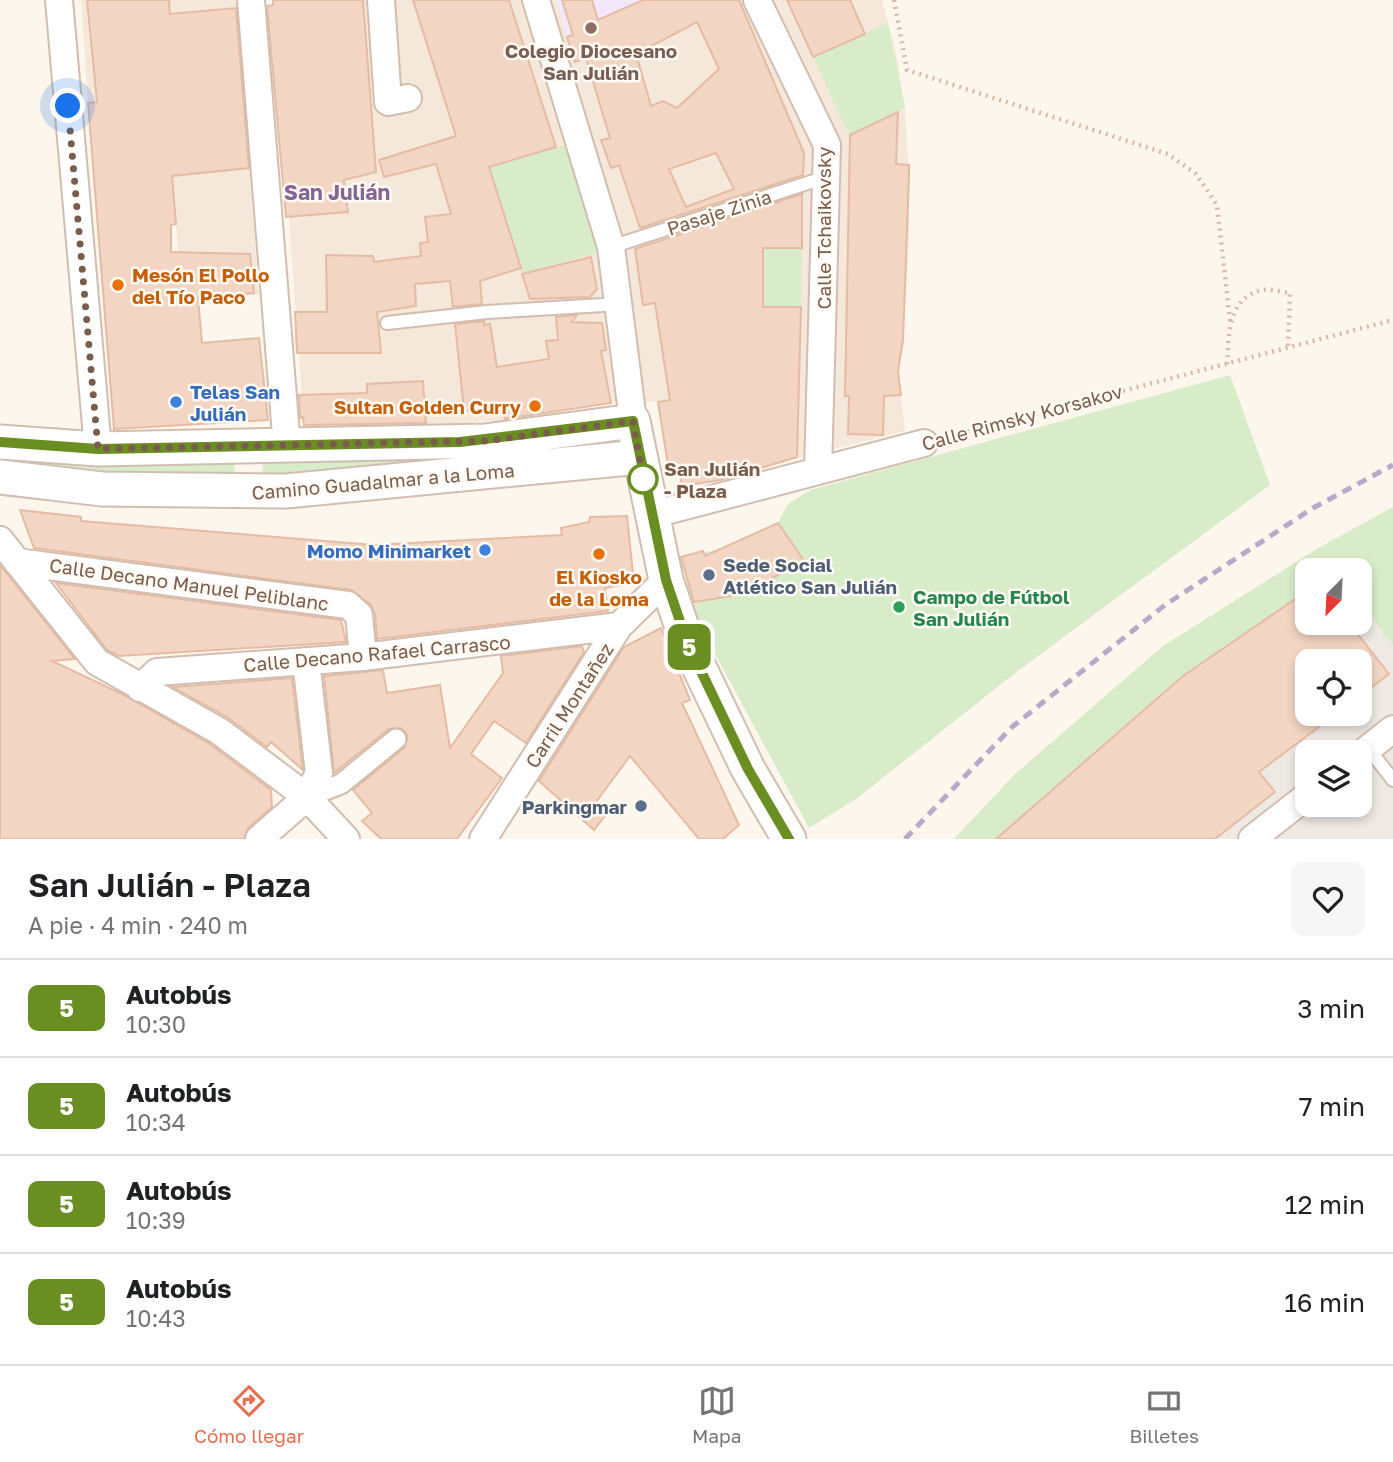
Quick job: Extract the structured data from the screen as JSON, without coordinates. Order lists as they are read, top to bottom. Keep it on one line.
{"streets":{"street":["Calle Tchaikovsky","Calle Rimsky Korsakov","Camino Guadalmar a la Loma","Calle Decano Manuel Peliblanc","Calle Decano Rafael Carrasco","Carril Montañez"],"lane":["Pasaje Zinia"]},"crossings":[["Pasaje Zinia","Calle Tchaikovsky"],["Calle Tchaikovsky","Calle Rimsky Korsakov"],["Calle Decano Manuel Peliblanc","Calle Decano Rafael Carrasco"],["Calle Decano Rafael Carrasco","Carril Montañez"]],"districts":["San Julián"],"places":["Colegio Diocesano San Julián","Mesón El Pollo del Tío Paco","Telas San Julián","Sultan Golden Curry","San Julián - Plaza","Momo Minimarket","El Kiosko de la Loma","Sede Social Atlético San Julián","Campo de Fútbol San Julián","Parkingmar"],"lines":["bus line 5"],"north":"bottom left","page":{"on_map":"5","heading":["San Julián - Plaza","A pie · 4 min · 240 m"],"list":[{"mark":"5","name":"Autobús","note":"10:30","value":"3 min"},{"mark":"5","name":"Autobús","note":"10:34","value":"7 min"},{"mark":"5","name":"Autobús","note":"10:39","value":"12 min"},{"mark":"5","name":"Autobús","note":"10:43","value":"16 min"}],"tabs":["Cómo llegar","Mapa","Billetes"]}}
